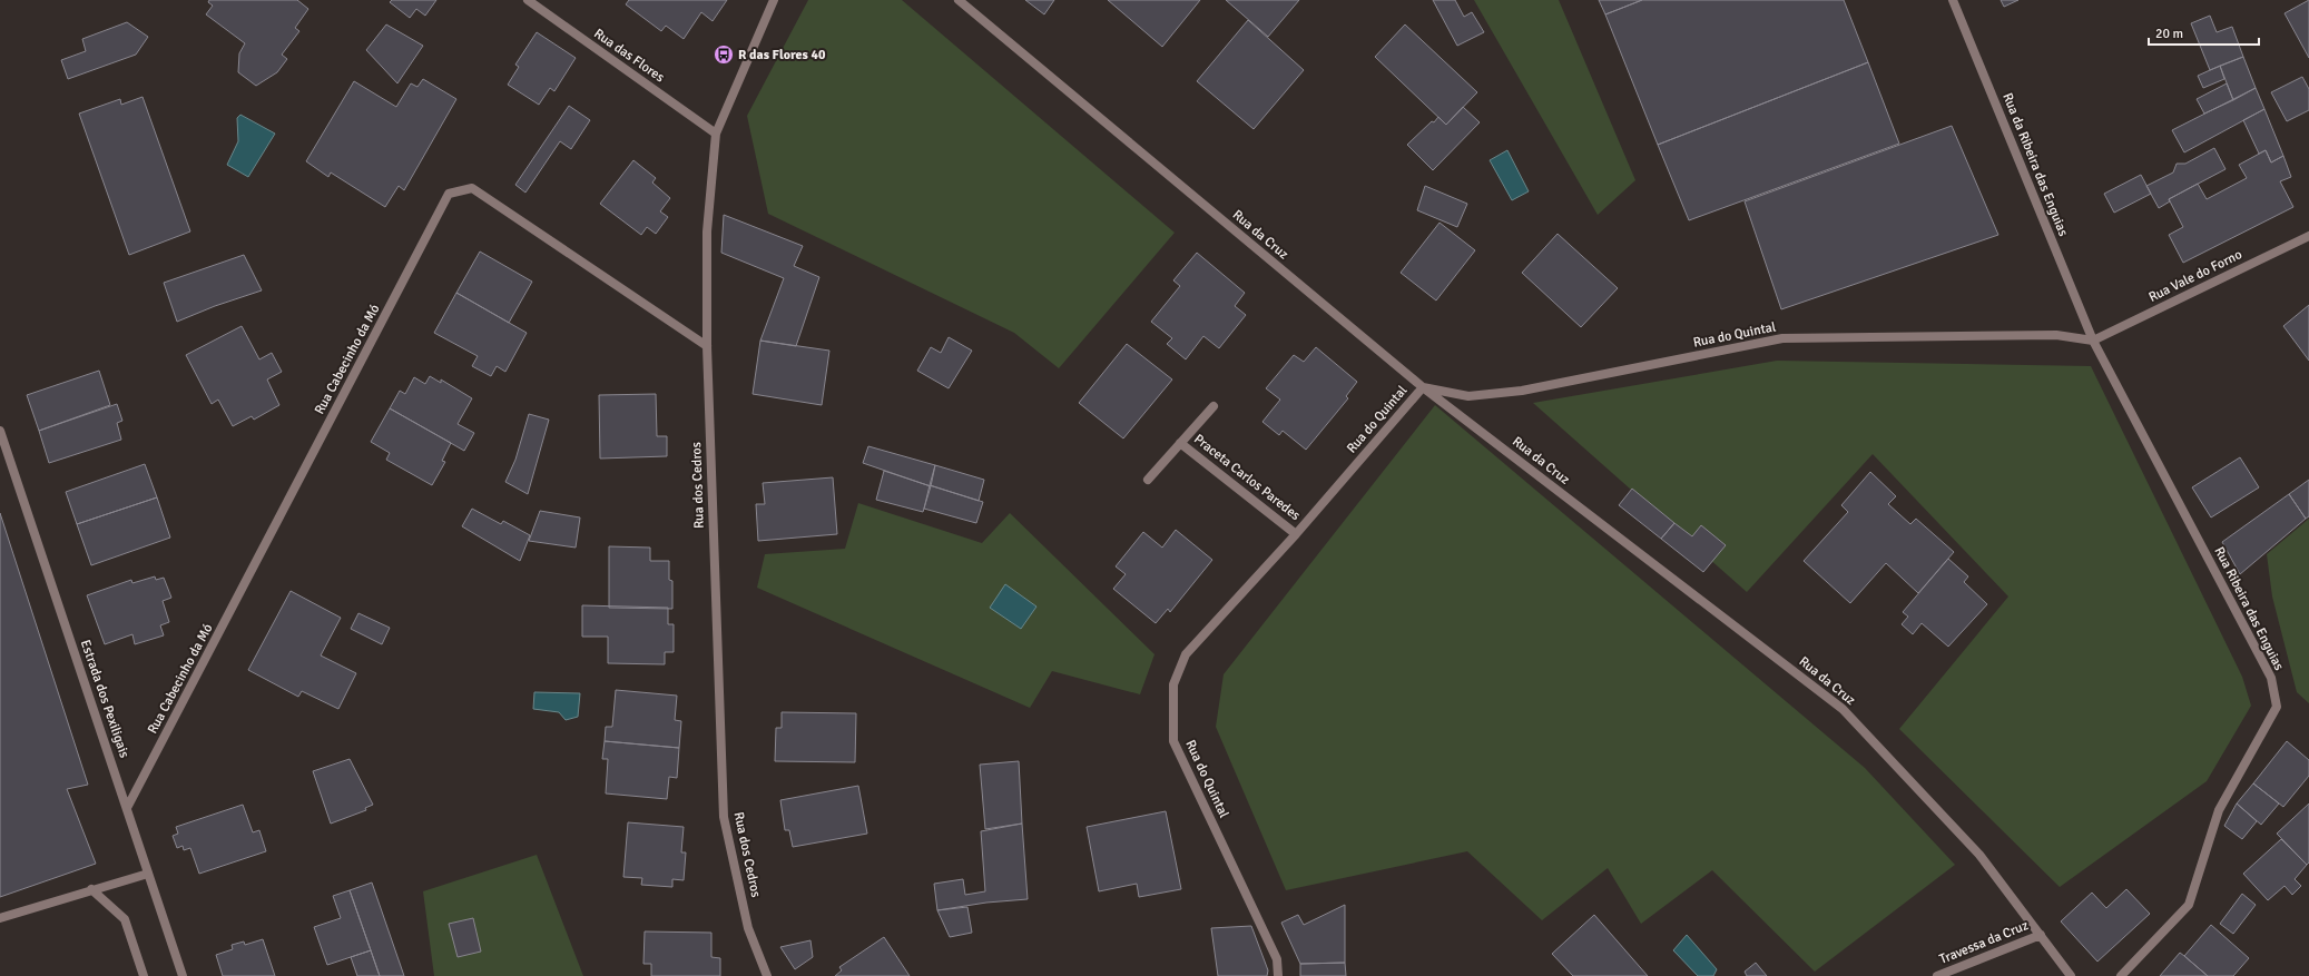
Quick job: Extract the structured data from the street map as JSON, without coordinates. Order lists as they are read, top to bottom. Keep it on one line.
{"streets":{"street":["Rua das Flores","Rua da Ribeira das Enguias","Rua da Cruz","Rua Vale do Forno","Rua do Quintal","Rua Cabecinho da Mó","Praceta Carlos Paredes","Rua dos Cedros","Rua Ribeira das Enguias","Estrada dos Pexiligais","Travessa da Cruz"]},"crossings":[["Rua das Flores","Rua dos Cedros"],["Rua da Ribeira das Enguias","Rua Vale do Forno"],["Rua da Ribeira das Enguias","Rua do Quintal"],["Rua da Ribeira das Enguias","Rua Ribeira das Enguias"],["Rua da Cruz","Rua do Quintal"],["Rua da Cruz","Travessa da Cruz"],["Rua Vale do Forno","Rua do Quintal"],["Rua Vale do Forno","Rua Ribeira das Enguias"],["Rua do Quintal","Praceta Carlos Paredes"],["Rua do Quintal","Rua Ribeira das Enguias"],["Rua Cabecinho da Mó","Rua dos Cedros"],["Rua Cabecinho da Mó","Estrada dos Pexiligais"]],"places":{"bus stop":["R das Flores 40"]},"scale_bar":"20 m"}
